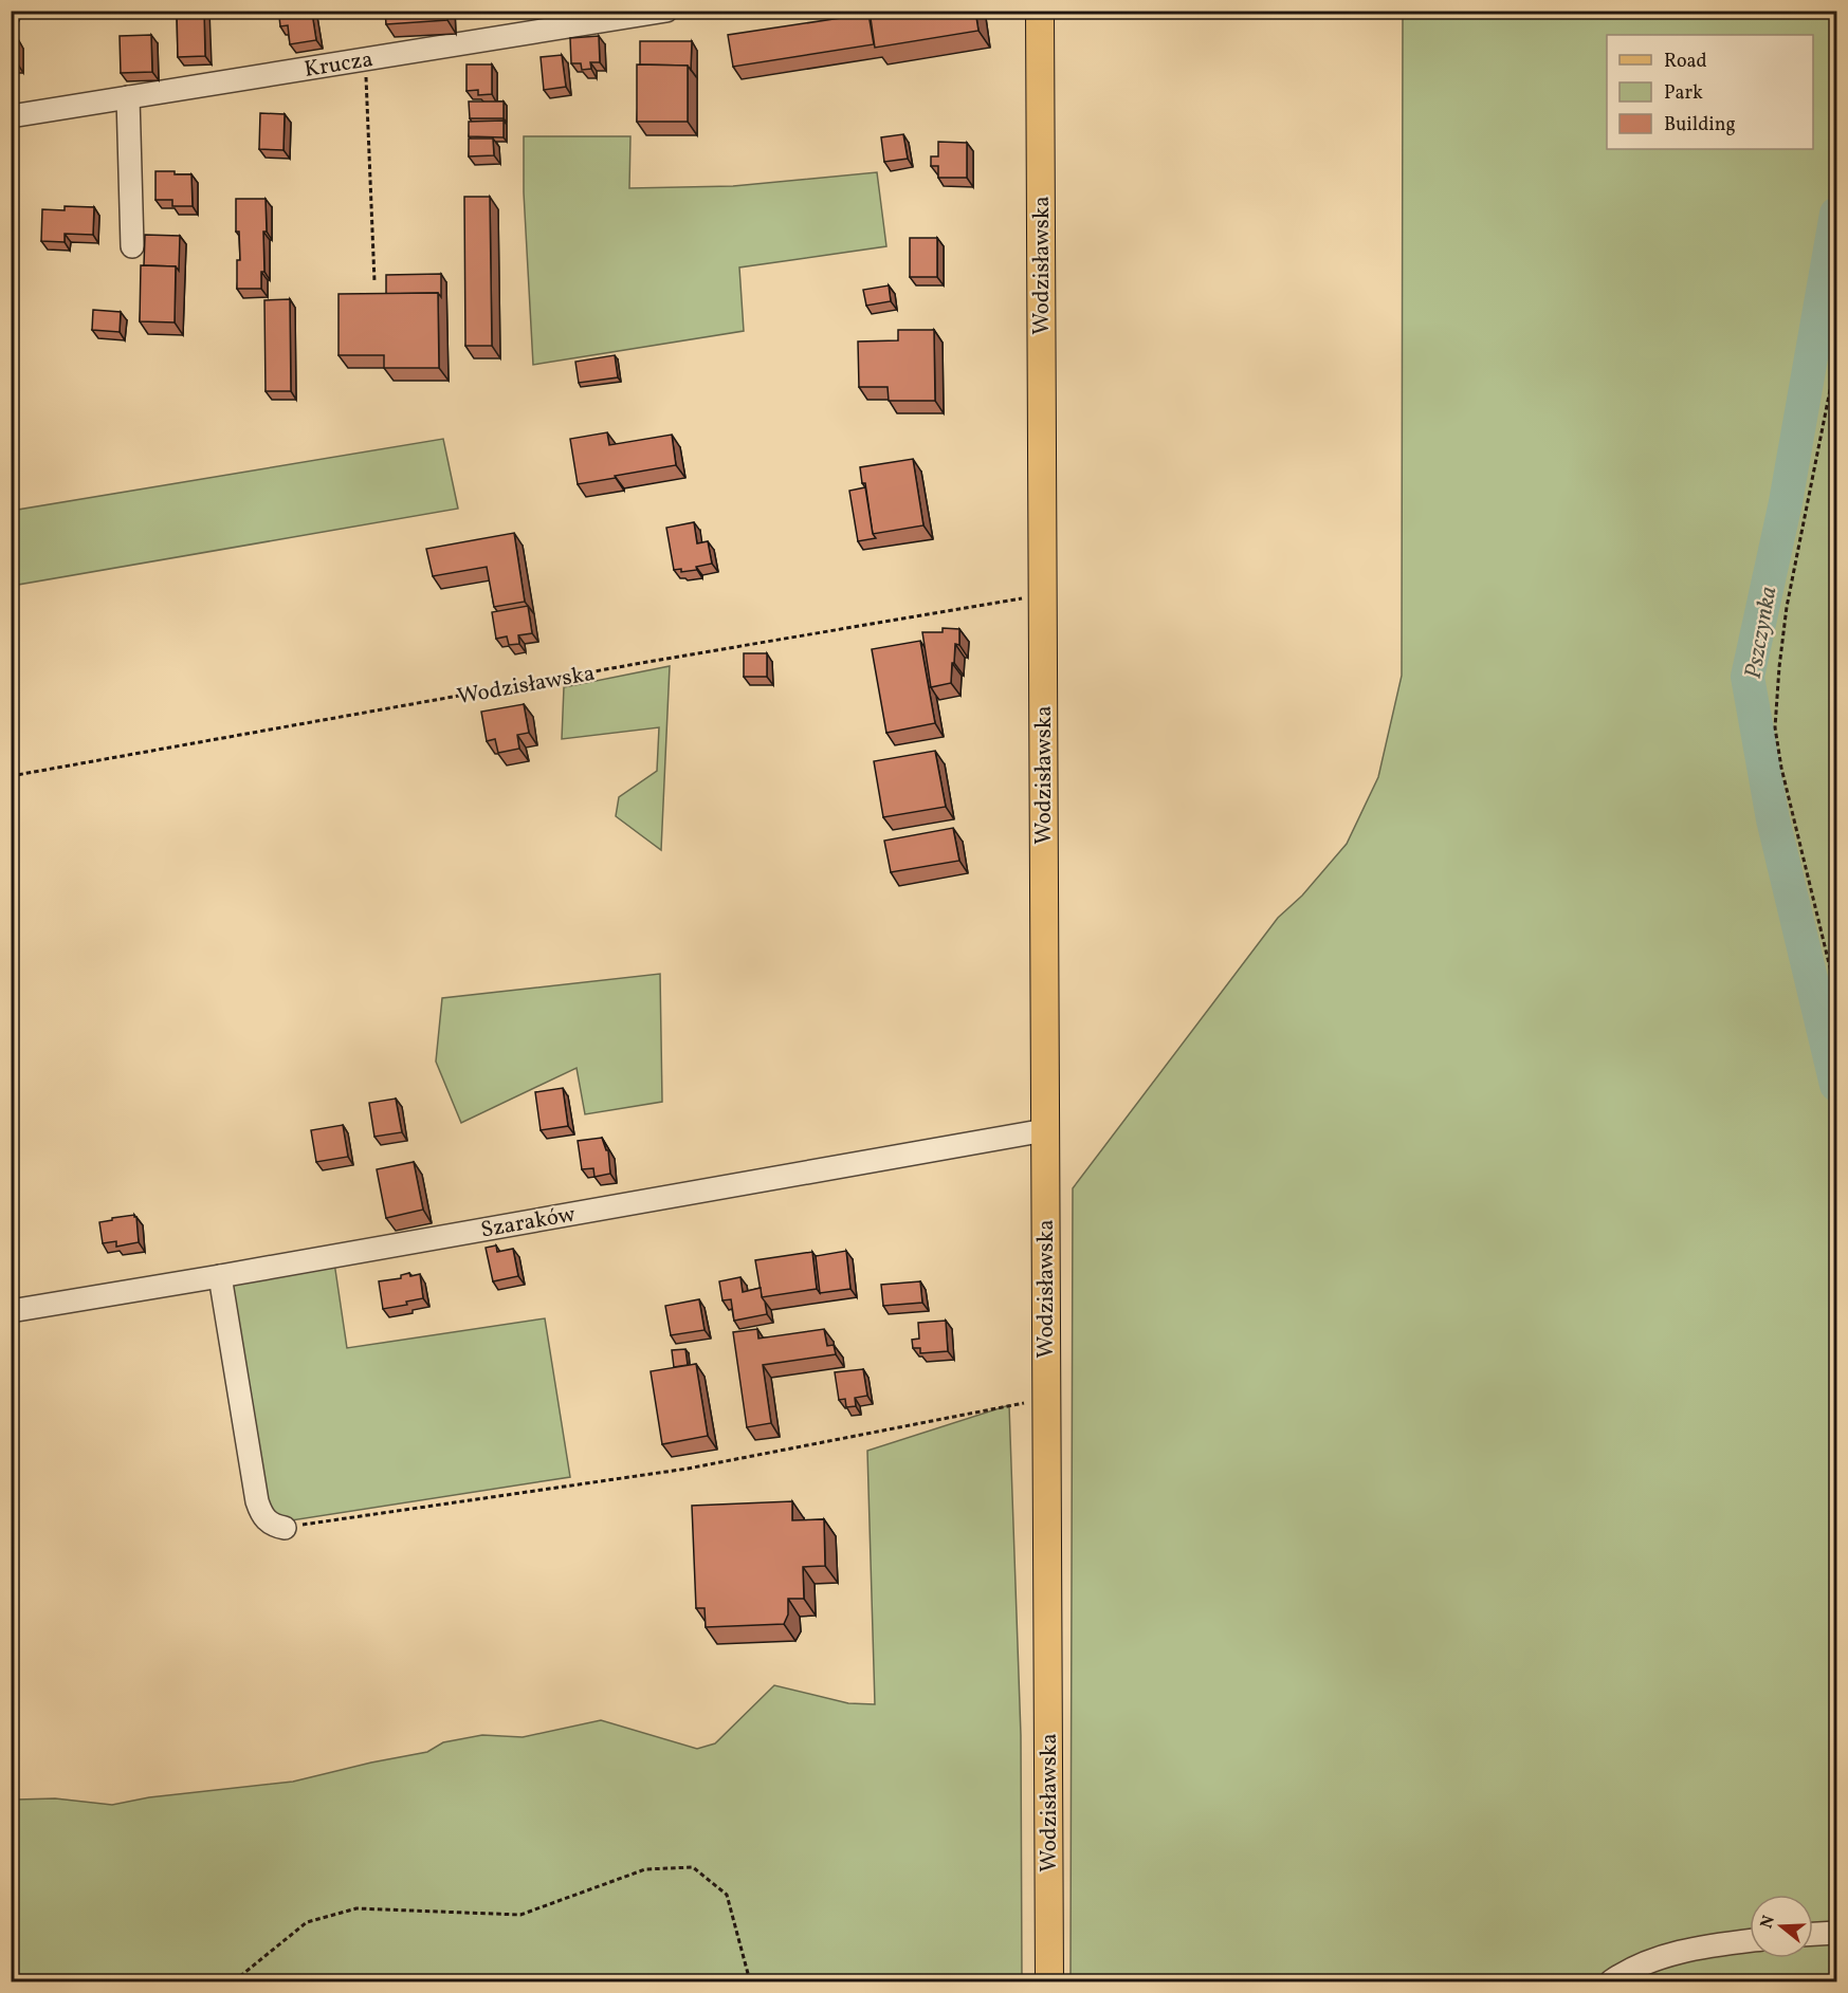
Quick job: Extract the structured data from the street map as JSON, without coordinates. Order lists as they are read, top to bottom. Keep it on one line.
{"streets":{"main road":["Wodzisławska"],"street":["Krucza","Szaraków"]},"crossings":[["Wodzisławska","Szaraków"]],"water":["Pszczynka"],"legend":["Road","Park","Building"],"north":"left"}
